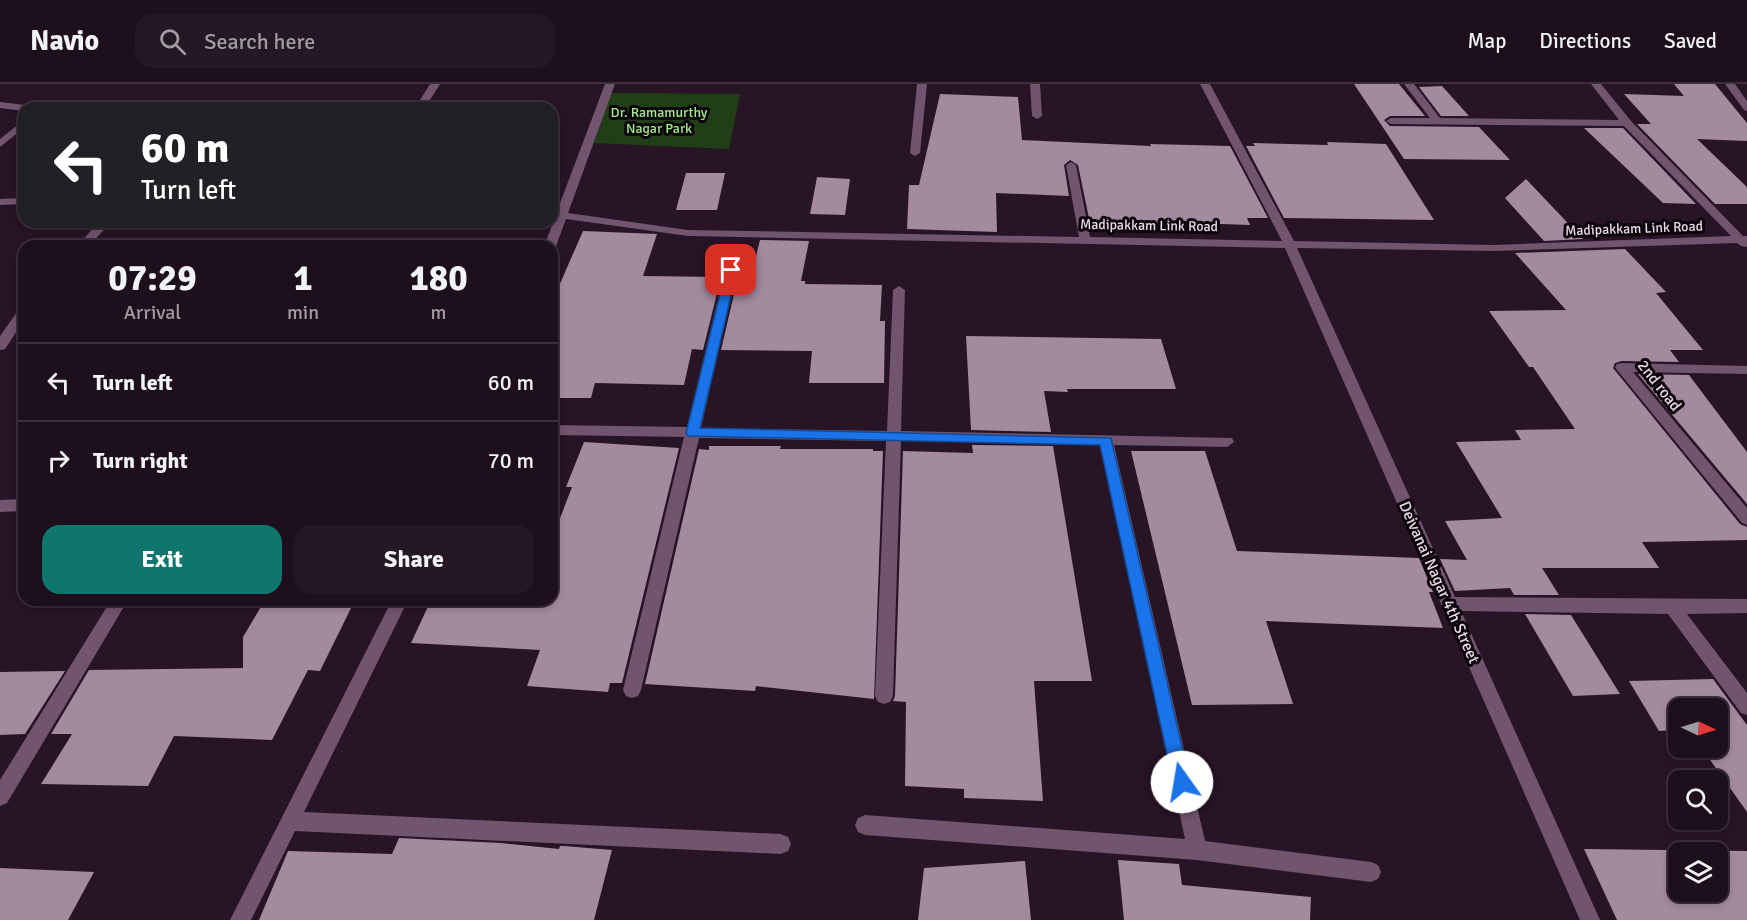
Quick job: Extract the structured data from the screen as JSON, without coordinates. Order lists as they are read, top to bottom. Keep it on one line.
{"streets":{"street":["Madipakkam Link Road","2nd road","Deivanai Nagar 4th Street"]},"crossings":[["Madipakkam Link Road","Deivanai Nagar 4th Street"]],"parks":["Dr. Ramamurthy Nagar Park"],"north":"right","page":{"header":"Navio","search":"Search here","nav":["Map","Directions","Saved"],"turn":["60 m","Turn left"],"eta":["07:29","Arrival","1","min","180","m"],"list":[{"name":"Turn left","value":"60 m"},{"name":"Turn right","value":"70 m"}],"buttons":["Exit","Share"]}}
